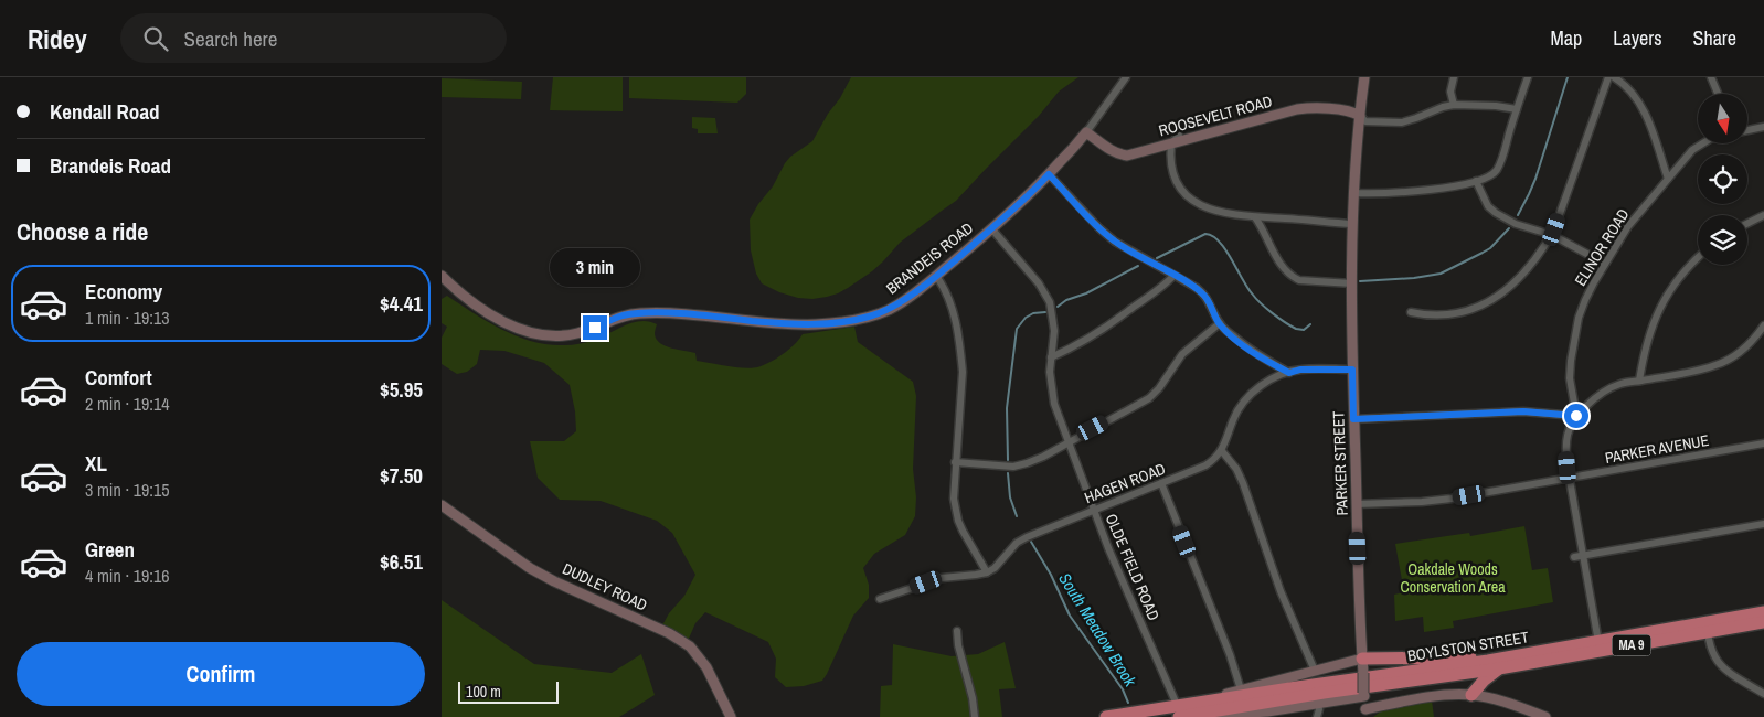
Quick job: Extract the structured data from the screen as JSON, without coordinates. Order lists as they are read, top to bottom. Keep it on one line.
{"streets":{"highway":["MA 9","BOYLSTON STREET"],"street":["ROOSEVELT ROAD","ELINOR ROAD","BRANDEIS ROAD","PARKER AVENUE","PARKER STREET","HAGEN ROAD","OLDE FIELD ROAD","DUDLEY ROAD"]},"crossings":[["ROOSEVELT ROAD","BRANDEIS ROAD"],["ROOSEVELT ROAD","PARKER STREET"],["BRANDEIS ROAD","OLDE FIELD ROAD"],["PARKER AVENUE","PARKER STREET"],["PARKER STREET","HAGEN ROAD"],["PARKER STREET","BOYLSTON STREET"],["HAGEN ROAD","OLDE FIELD ROAD"],["OLDE FIELD ROAD","BOYLSTON STREET"]],"water":["South Meadow Brook"],"parks":["Oakdale Woods Conservation Area"],"scale_bar":"100 m","north":"bottom","page":{"header":"Ridey","search":"Search here","nav":["Map","Layers","Share"],"banner":["Kendall Road","Brandeis Road"],"heading":"Choose a ride","bubble":"3 min","list":[{"name":"Economy","note":"1 min · 19:13","value":"$4.41"},{"name":"Comfort","note":"2 min · 19:14","value":"$5.95"},{"name":"XL","note":"3 min · 19:15","value":"$7.50"},{"name":"Green","note":"4 min · 19:16","value":"$6.51"}],"buttons":"Confirm","scale":"100 m"}}
